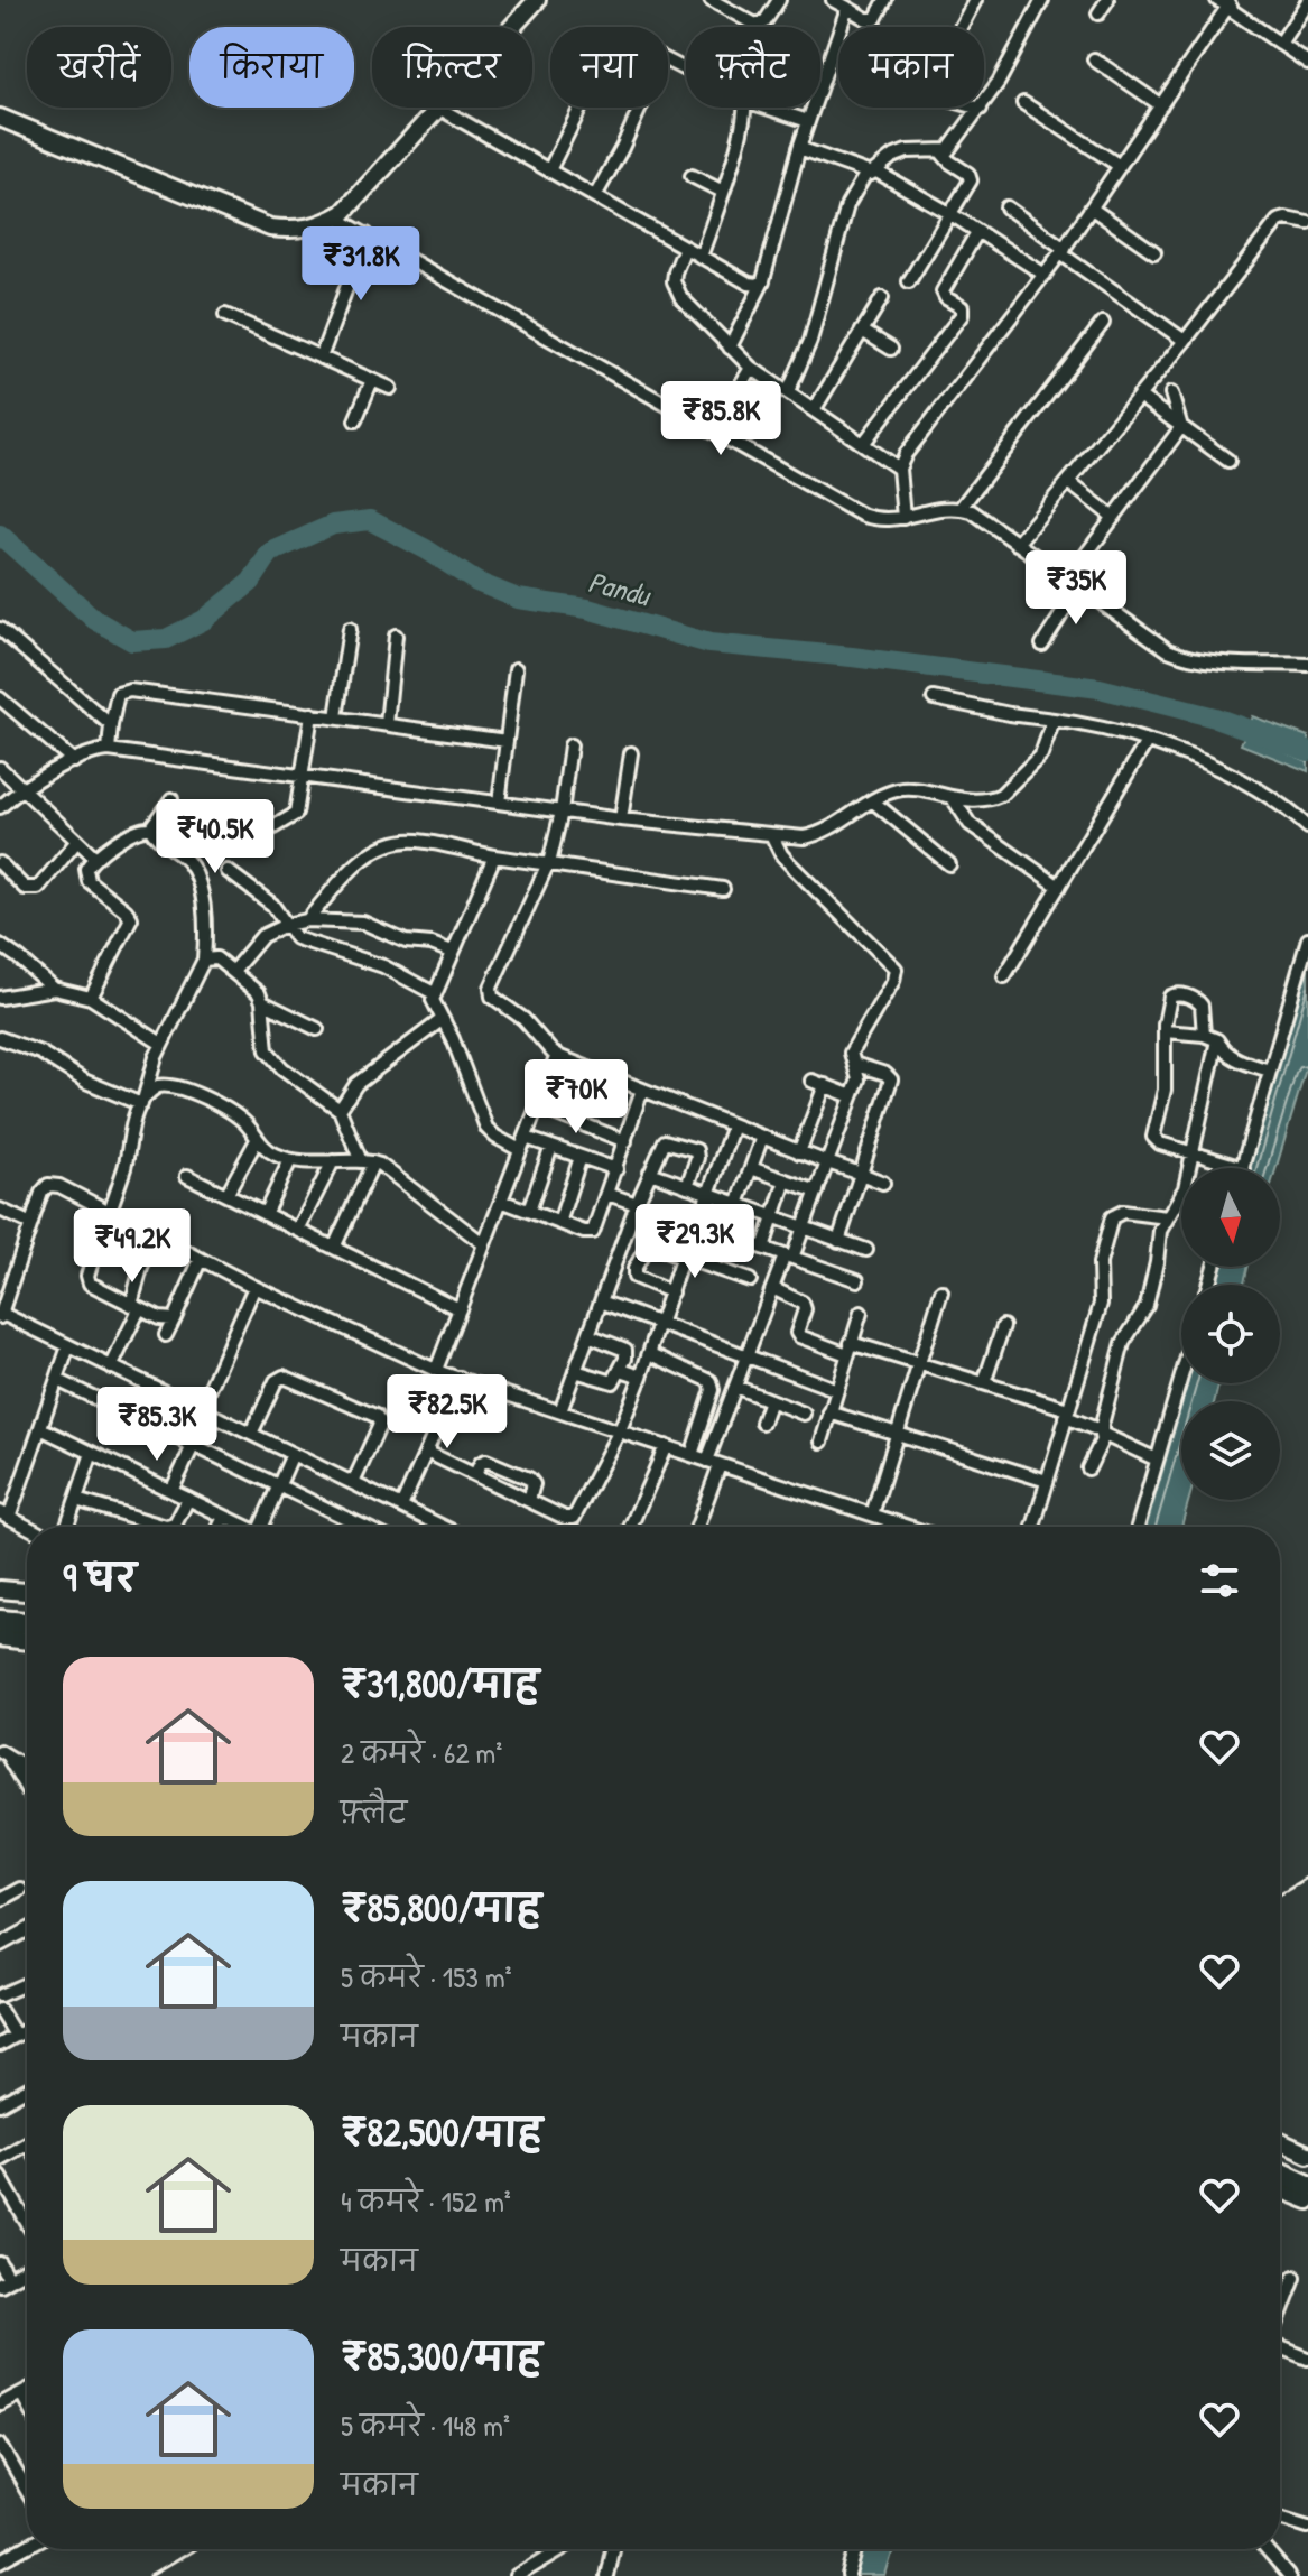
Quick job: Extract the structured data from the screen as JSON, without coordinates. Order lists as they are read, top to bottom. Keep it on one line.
{"water":["Pandu"],"north":"bottom","page":{"chip":["खरीदें","किराया","फ़िल्टर","नया","फ़्लैट","मकान"],"price":["₹31.8K","₹85.8K","₹35K","₹40.5K","₹70K","₹29.3K","₹49.2K","₹82.5K","₹85.3K"],"heading":"9 घर","list":[{"name":"₹31,800/माह","note":"2 कमरे · 62 m² · फ़्लैट"},{"name":"₹85,800/माह","note":"5 कमरे · 153 m² · मकान"},{"name":"₹82,500/माह","note":"4 कमरे · 152 m² · मकान"},{"name":"₹85,300/माह","note":"5 कमरे · 148 m² · मकान"}]}}
